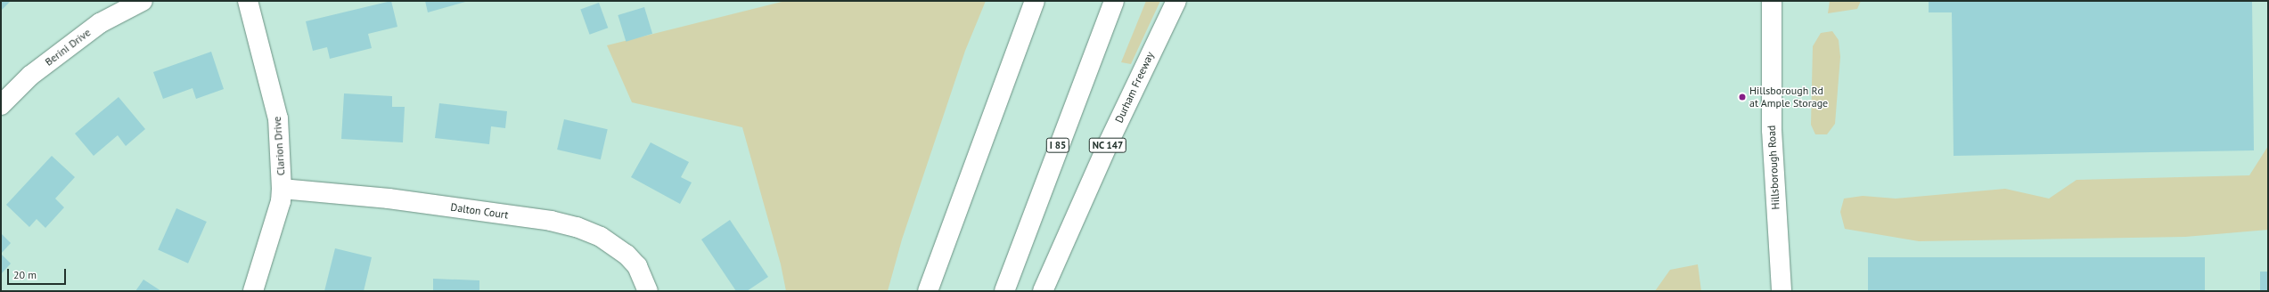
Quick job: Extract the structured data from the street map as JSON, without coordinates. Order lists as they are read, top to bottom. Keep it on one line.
{"streets":{"main road":["Berini Drive","Durham Freeway","I 85","NC 147","Clarion Drive","Hillsborough Road","Dalton Court"]},"crossings":[["Clarion Drive","Dalton Court"]],"places":["Hillsborough Rd at Ample Storage"],"scale_bar":"20 m"}
